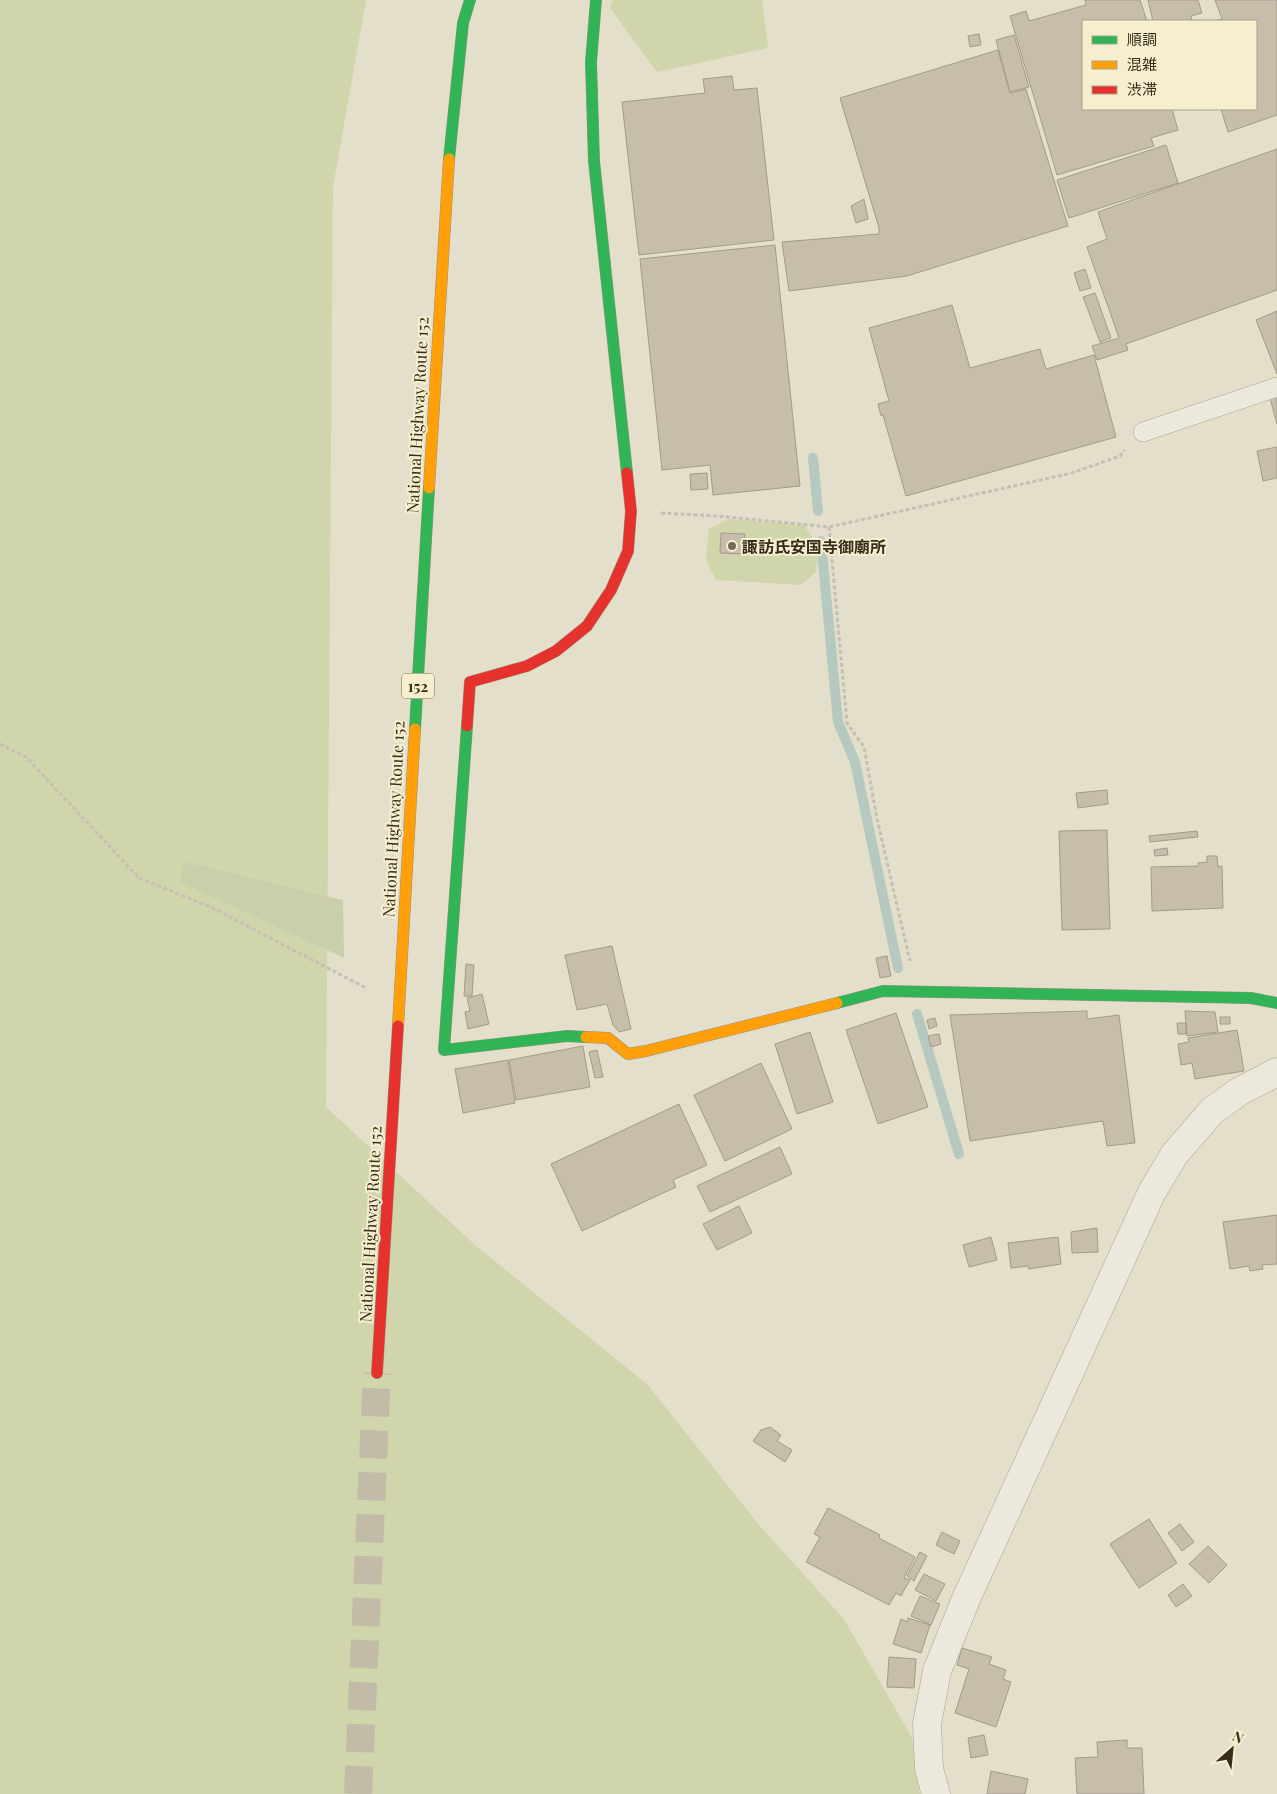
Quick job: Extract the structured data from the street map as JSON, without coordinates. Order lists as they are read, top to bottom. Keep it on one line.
{"streets":{"main road":["National Highway Route 152","152"]},"places":["諏訪氏安国寺御廟所"],"legend":["順調","混雑","渋滞"],"north":"top right"}
